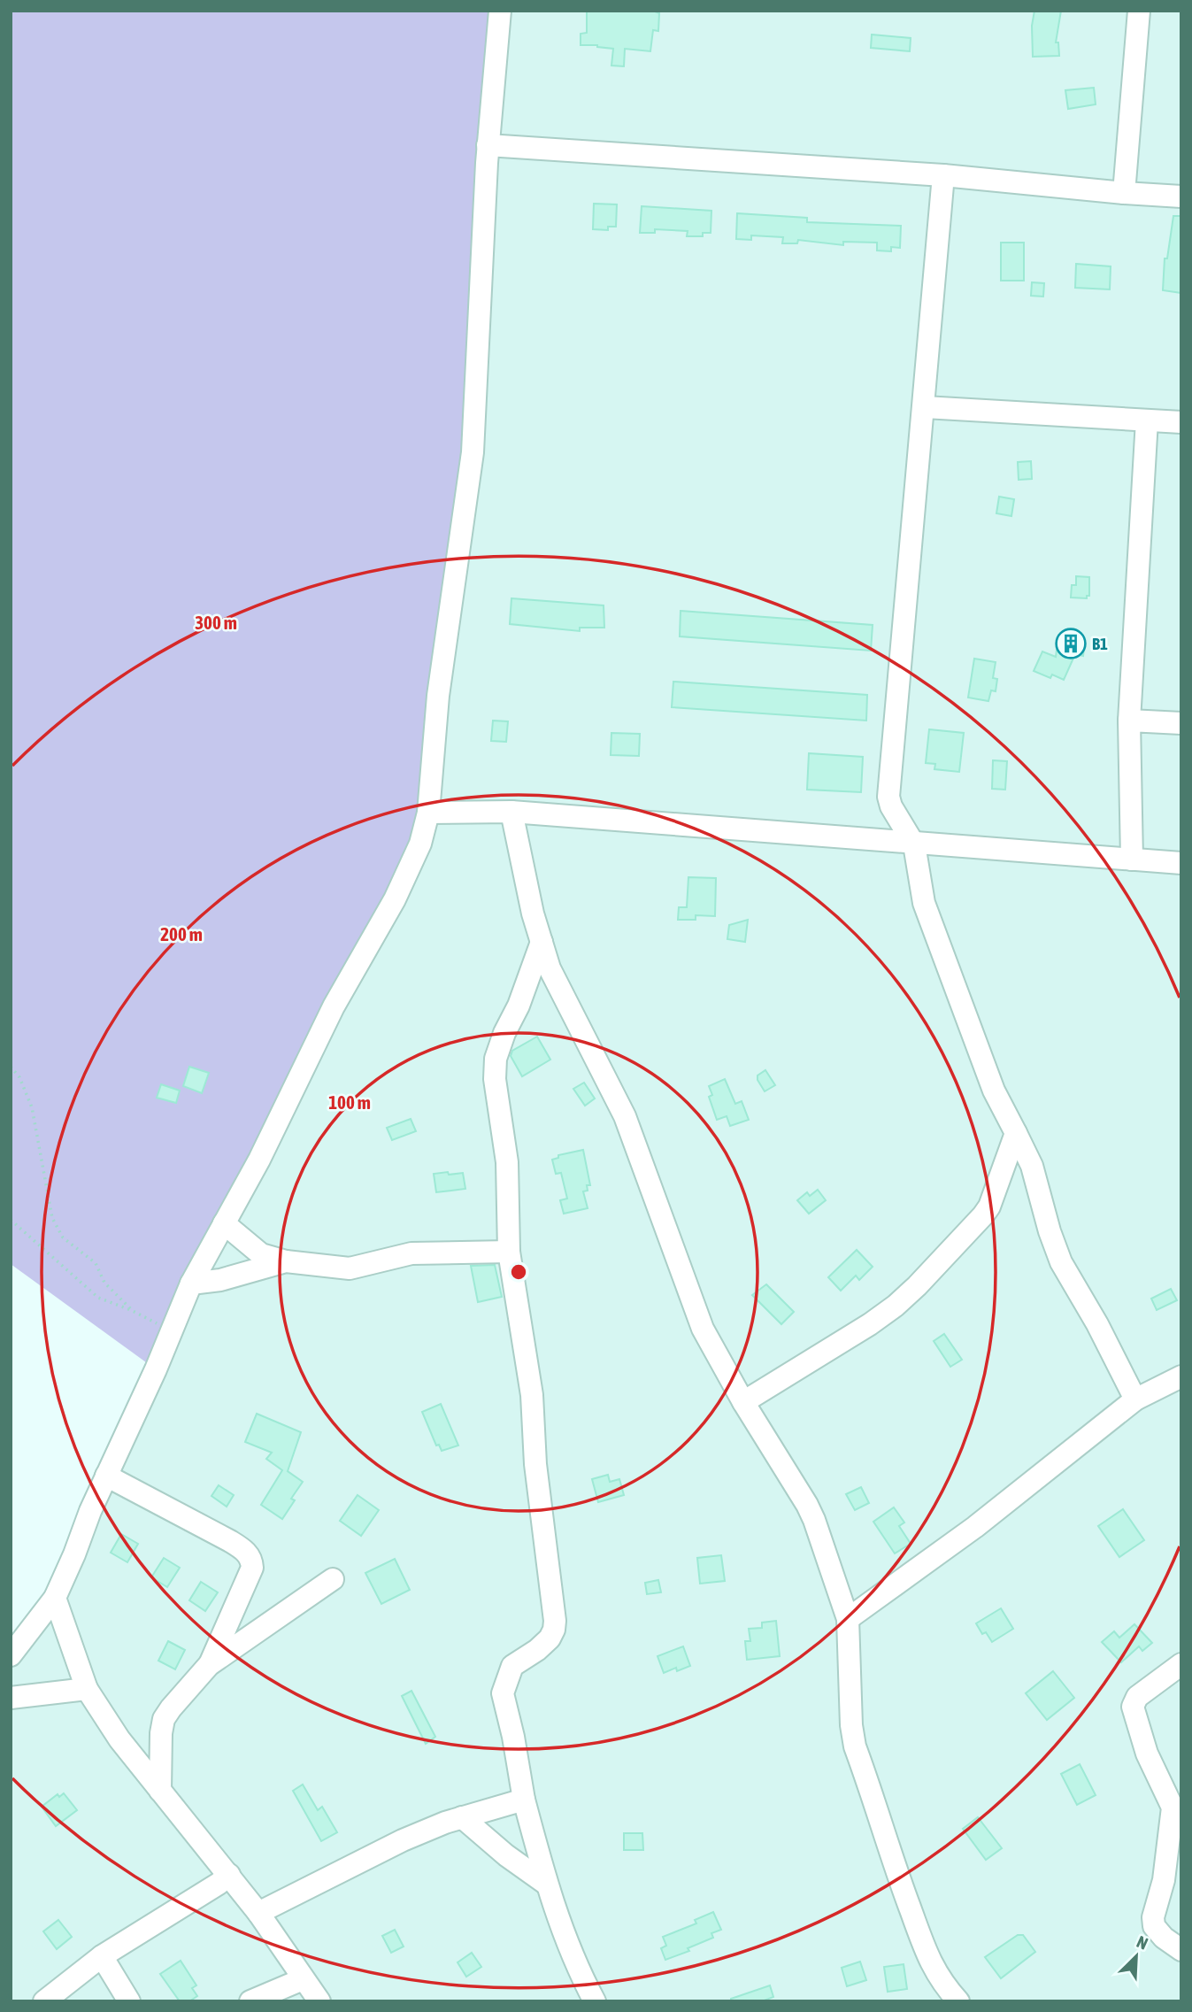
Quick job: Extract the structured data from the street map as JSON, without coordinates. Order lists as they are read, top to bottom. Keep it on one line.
{"places":{"building":["B1"]},"north":"top right","rings":["300 m","200 m","100 m"]}
